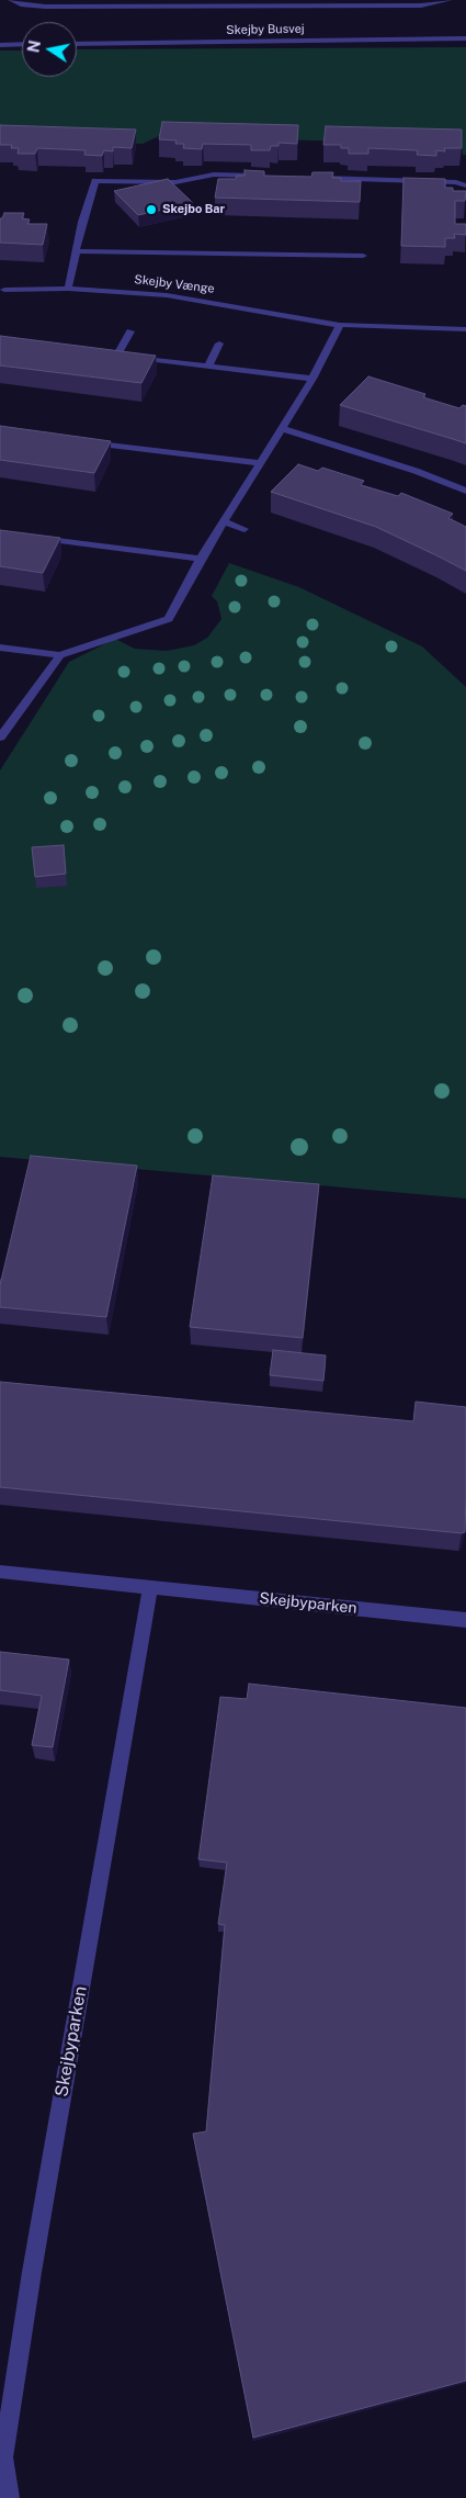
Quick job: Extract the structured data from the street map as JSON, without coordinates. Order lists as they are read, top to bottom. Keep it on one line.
{"streets":{"street":["Skejby Busvej","Skejby Vænge","Skejbyparken"]},"places":["Skejbo Bar"],"north":"left"}
